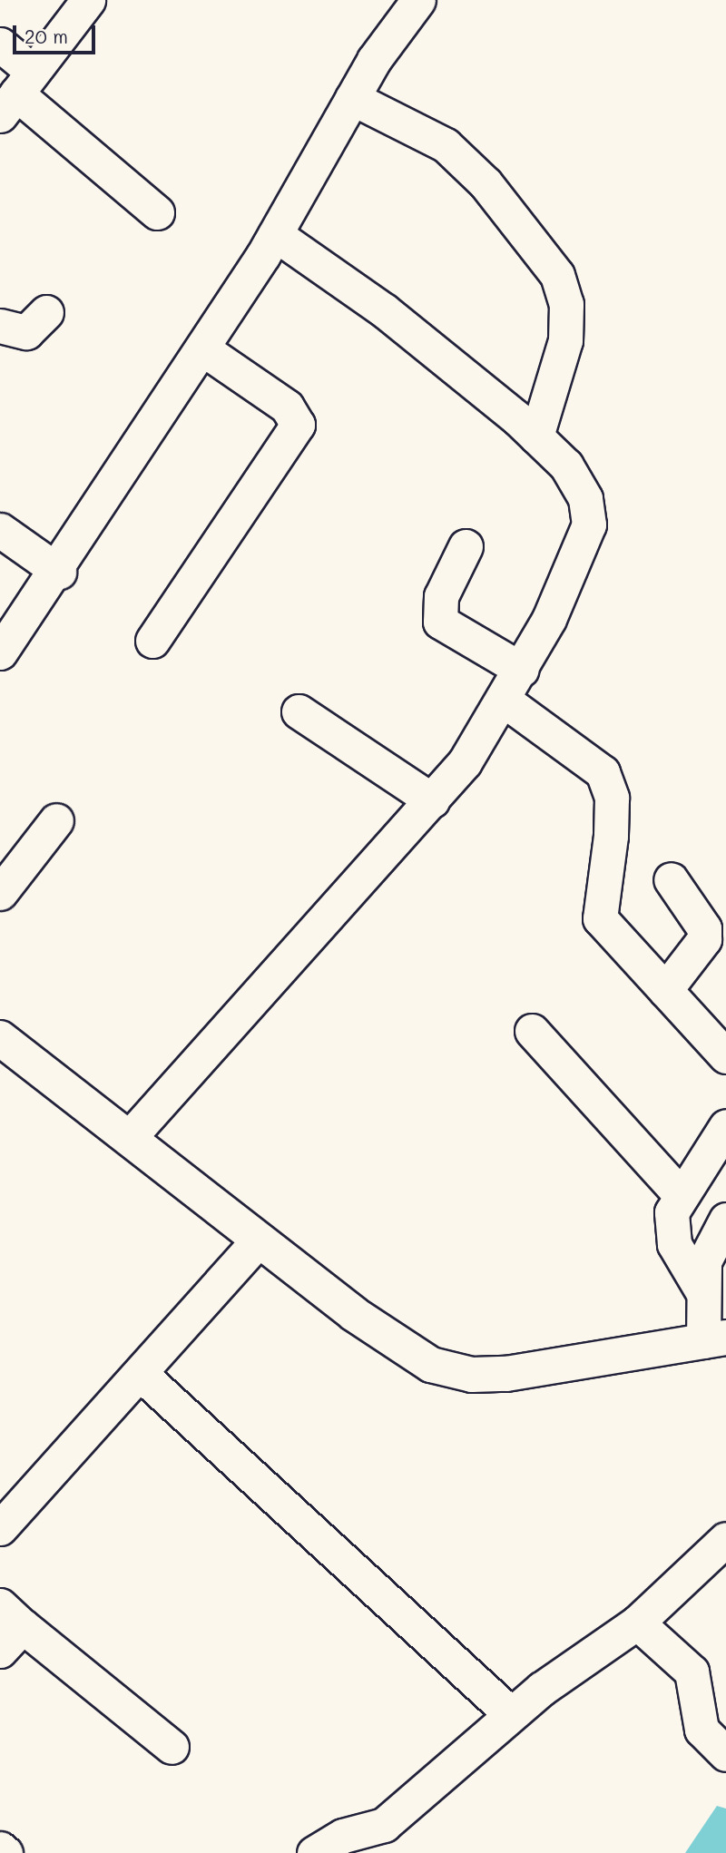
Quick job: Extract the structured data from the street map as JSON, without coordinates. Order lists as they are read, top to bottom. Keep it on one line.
{"scale_bar":"20 m"}
